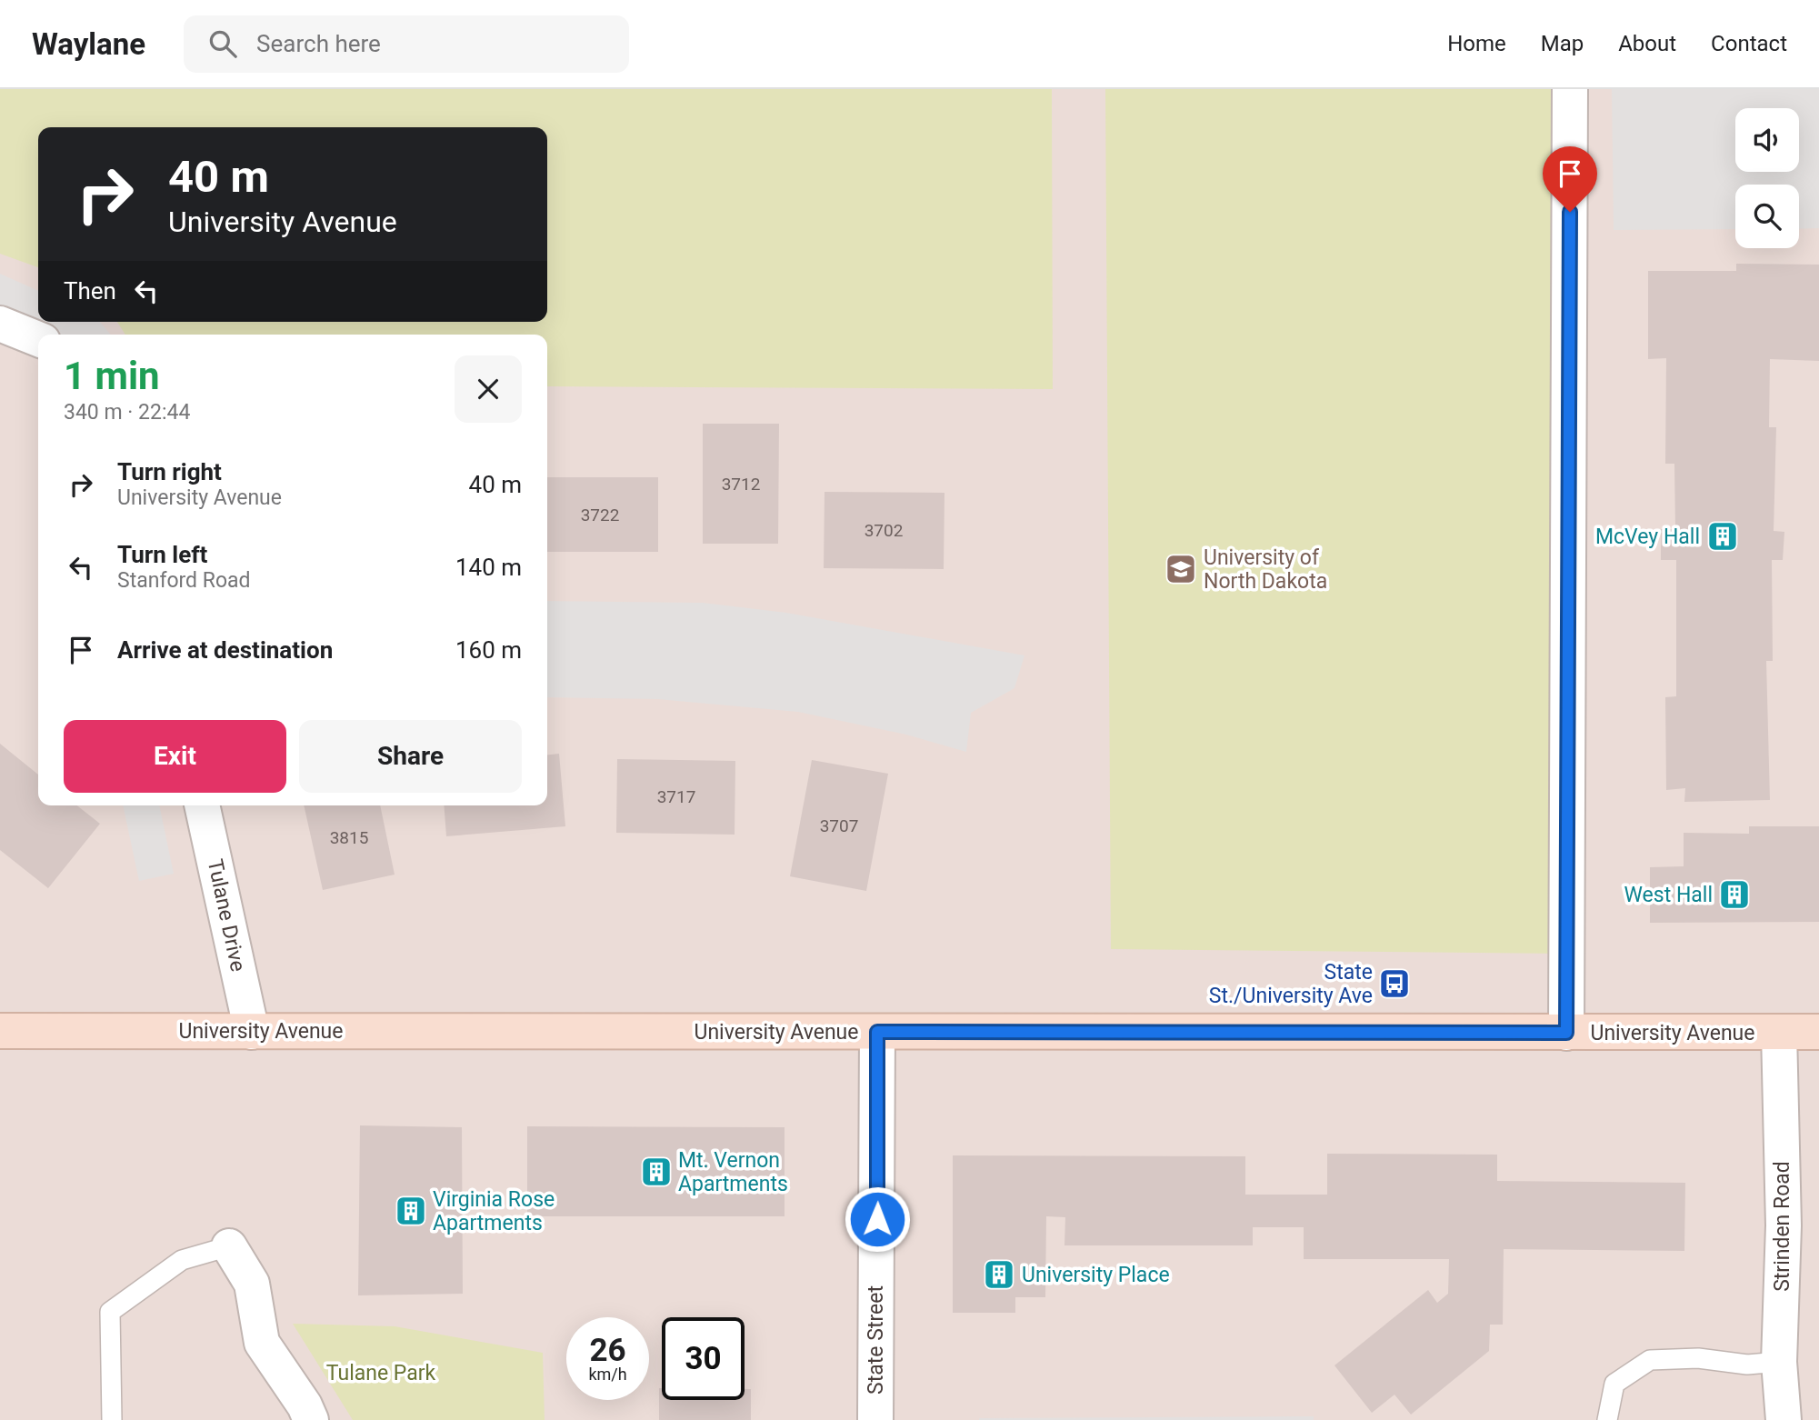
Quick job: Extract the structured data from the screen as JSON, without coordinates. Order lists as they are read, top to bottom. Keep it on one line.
{"streets":{"street":["Tulane Drive","University Avenue","Strinden Road","State Street"]},"crossings":[["Tulane Drive","University Avenue"],["University Avenue","Strinden Road"],["University Avenue","State Street"]],"parks":["Tulane Park"],"places":{"building":["McVey Hall","West Hall","Mt. Vernon Apartments","Virginia Rose Apartments","University Place"],"school or university":["University of North Dakota"],"bus stop":["State St./University Ave"]},"house_numbers":["3712","3722","3702","3717","3707","3815"],"page":{"header":"Waylane","search":"Search here","nav":["Home","Map","About","Contact"],"turn":["40 m","University Avenue"],"then":"Then","heading":["1 min","340 m · 22:44"],"list":[{"name":"Turn right","note":"University Avenue","value":"40 m"},{"name":"Turn left","note":"Stanford Road","value":"140 m"},{"name":"Arrive at destination","value":"160 m"}],"buttons":["Exit","Share"],"speed":"26 km/h","limit":"30"}}
